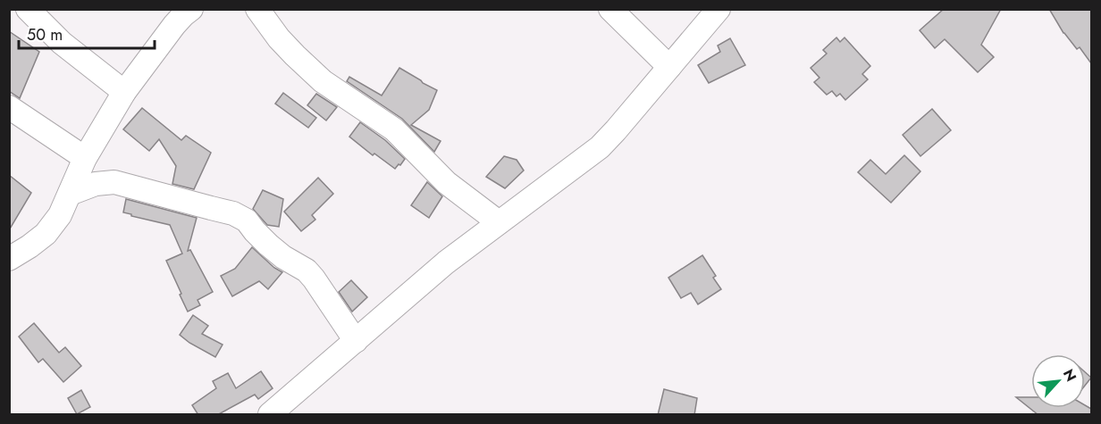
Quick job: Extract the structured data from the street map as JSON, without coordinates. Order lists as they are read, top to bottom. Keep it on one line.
{"scale_bar":"50 m","north":"top right"}
